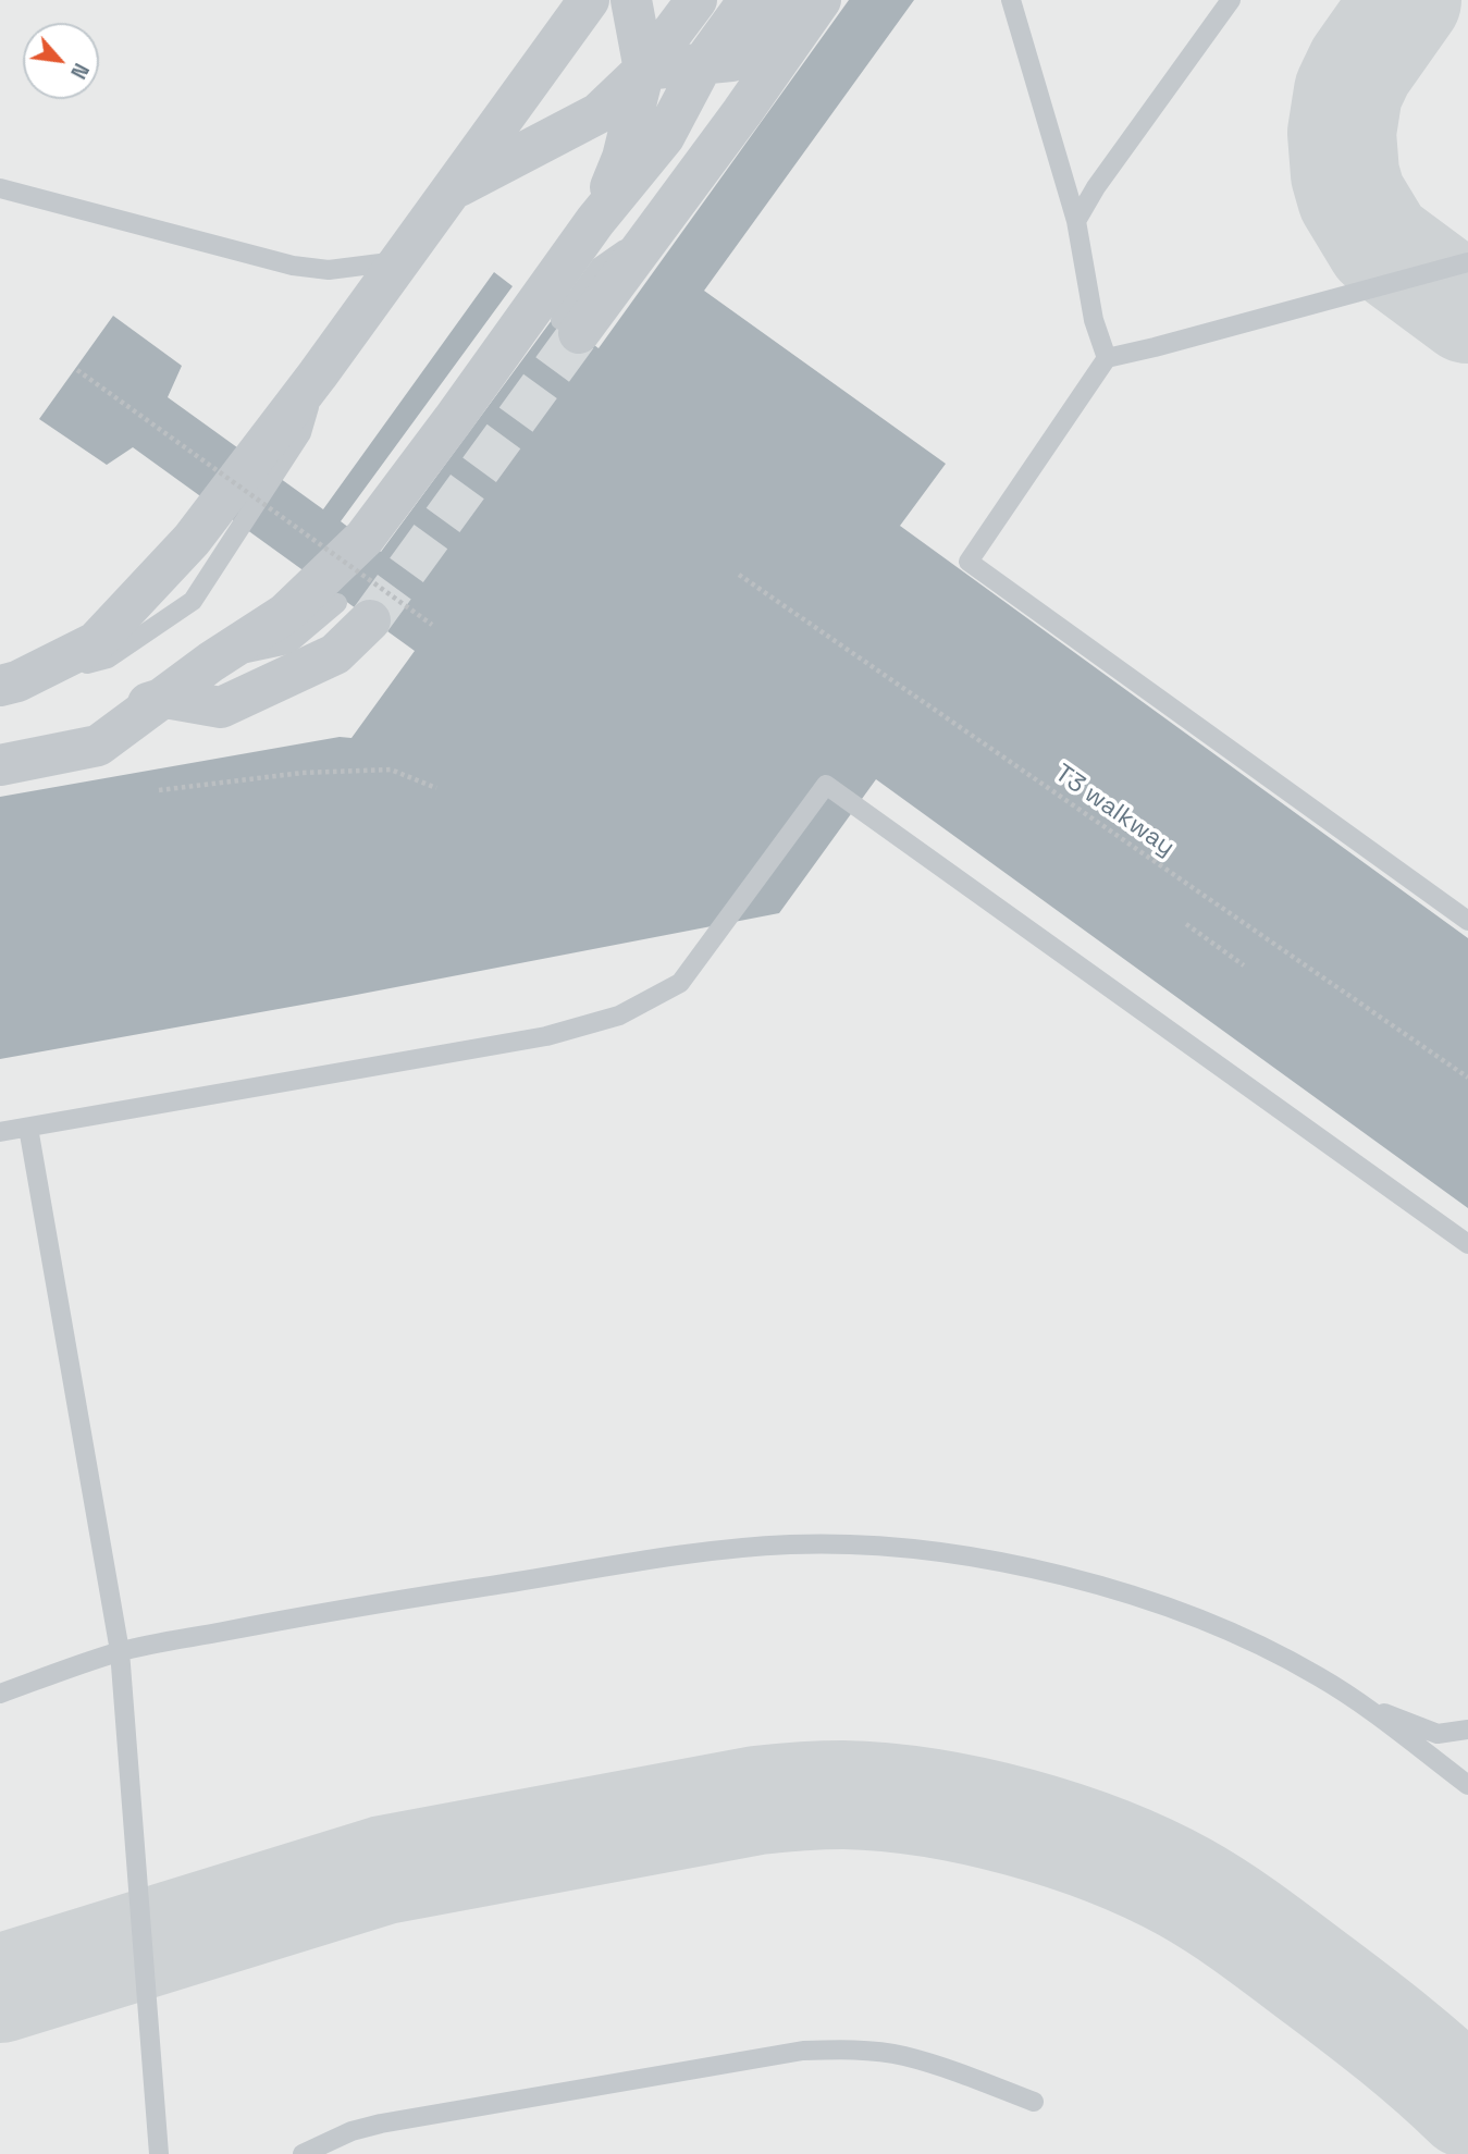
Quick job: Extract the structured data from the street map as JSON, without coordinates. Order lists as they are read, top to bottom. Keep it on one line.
{"streets":{"path":["T3 walkway"]},"north":"bottom right"}
